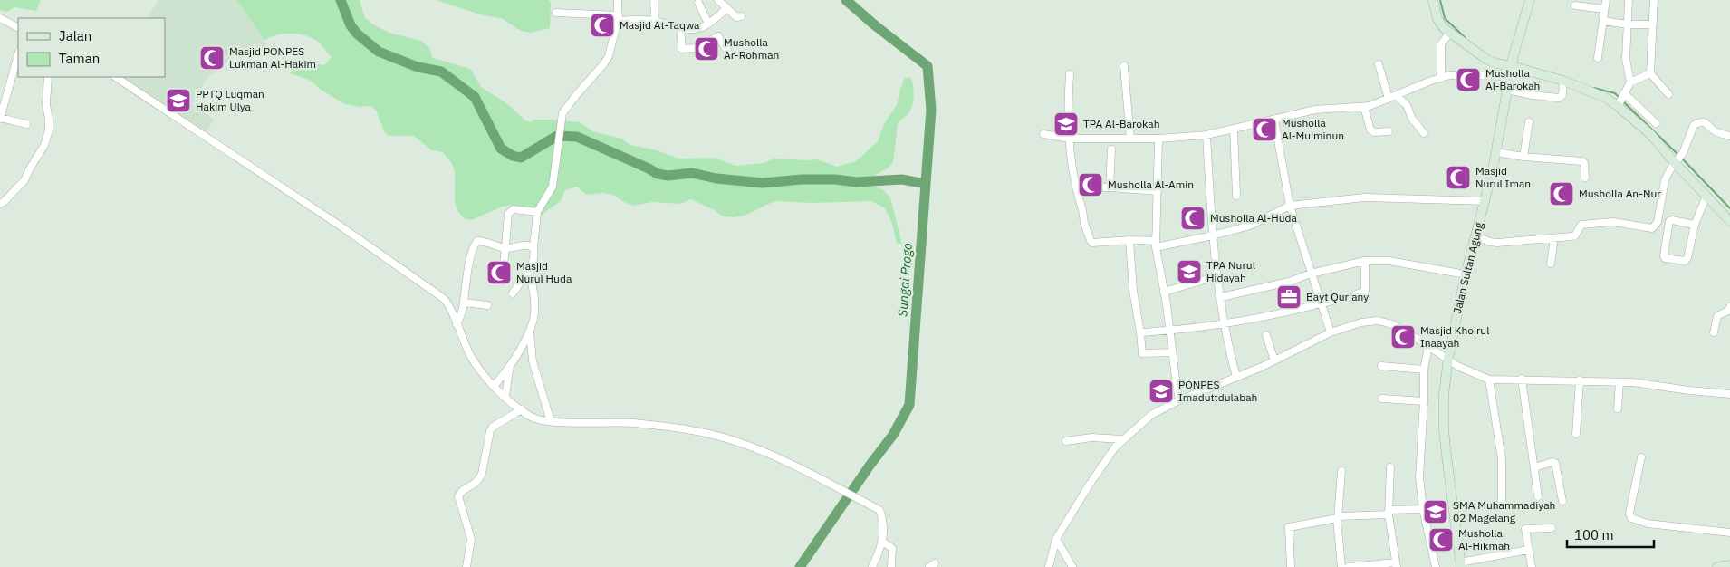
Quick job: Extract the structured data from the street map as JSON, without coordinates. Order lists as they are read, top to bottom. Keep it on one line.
{"streets":{"main road":["Jalan Sultan Agung"]},"water":["Sungai Progo"],"places":{"mosque":["Masjid At-Taqwa","Musholla Ar-Rohman","Masjid PONPES Lukman Al-Hakim","Musholla Al-Barokah","Musholla Al-Mu'minun","Masjid Nurul Iman","Musholla Al-Amin","Musholla An-Nur","Musholla Al-Huda","Masjid Nurul Huda","Masjid Khoirul Inaayah","Musholla Al-Hikmah"],"school or university":["PPTQ Luqman Hakim Ulya","TPA Al-Barokah","TPA Nurul Hidayah","PONPES Imaduttdulabah","SMA Muhammadiyah 02 Magelang"],"office":["Bayt Qur'any"]},"legend":["Jalan","Taman"],"scale_bar":"100 m"}
